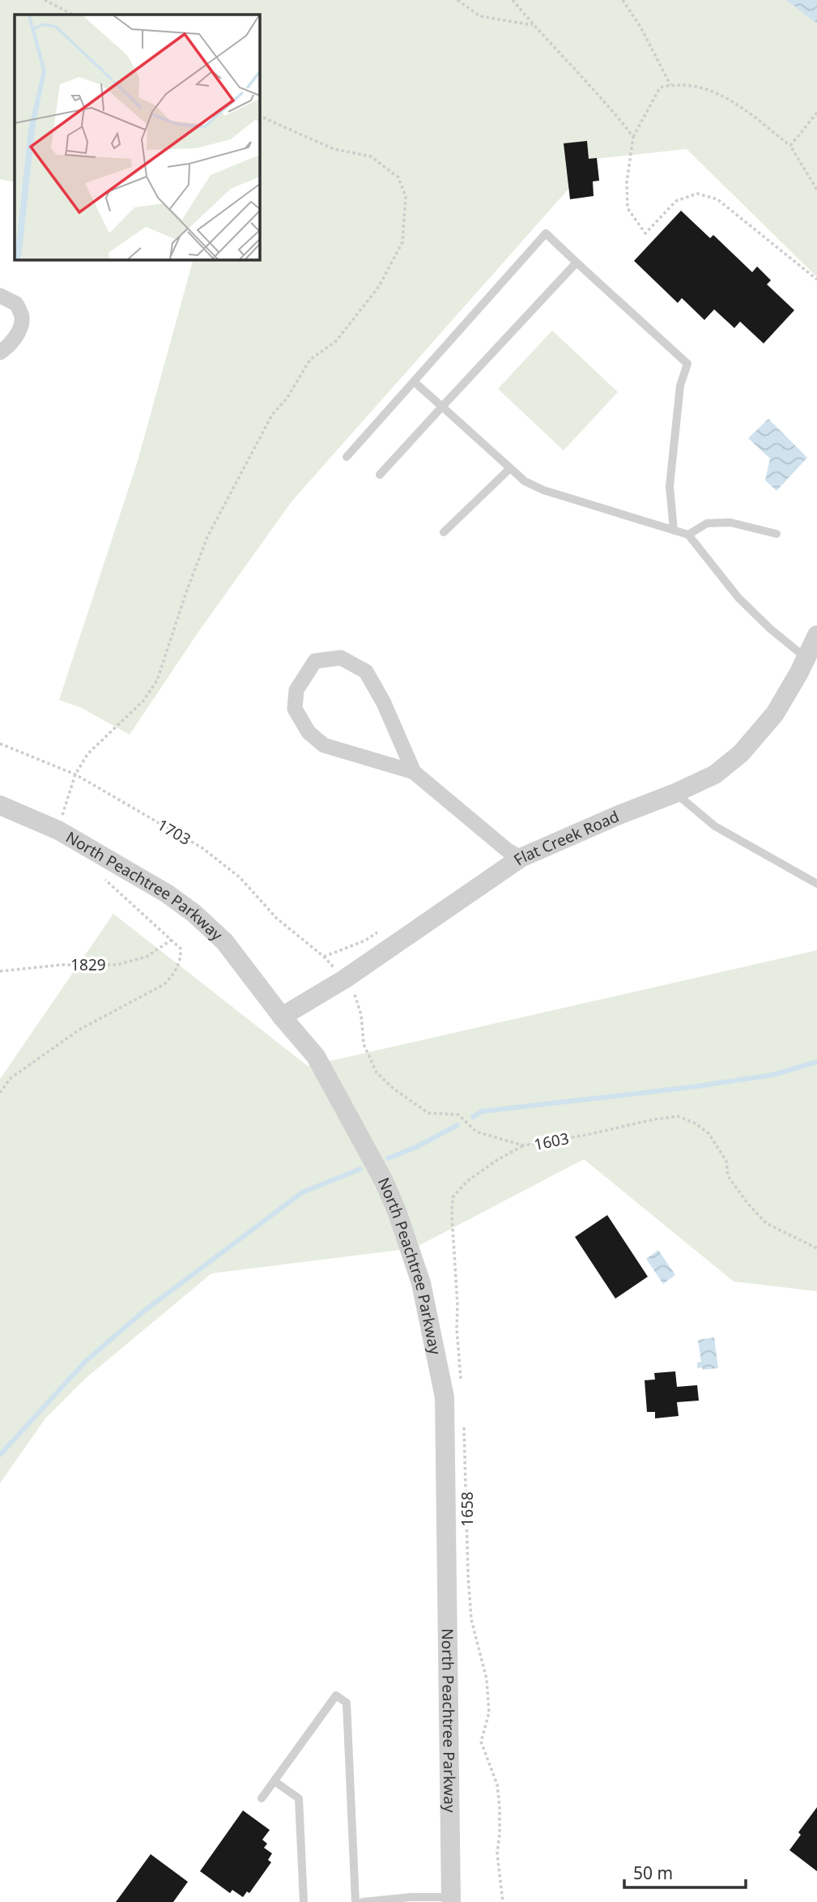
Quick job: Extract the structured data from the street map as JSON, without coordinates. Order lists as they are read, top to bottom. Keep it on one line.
{"streets":{"street":["Flat Creek Road","North Peachtree Parkway"],"path":["1703","1829","1603","1658"]},"crossings":[["1703","1603"],["Flat Creek Road","North Peachtree Parkway"],["Flat Creek Road","1603"]],"scale_bar":"50 m"}
